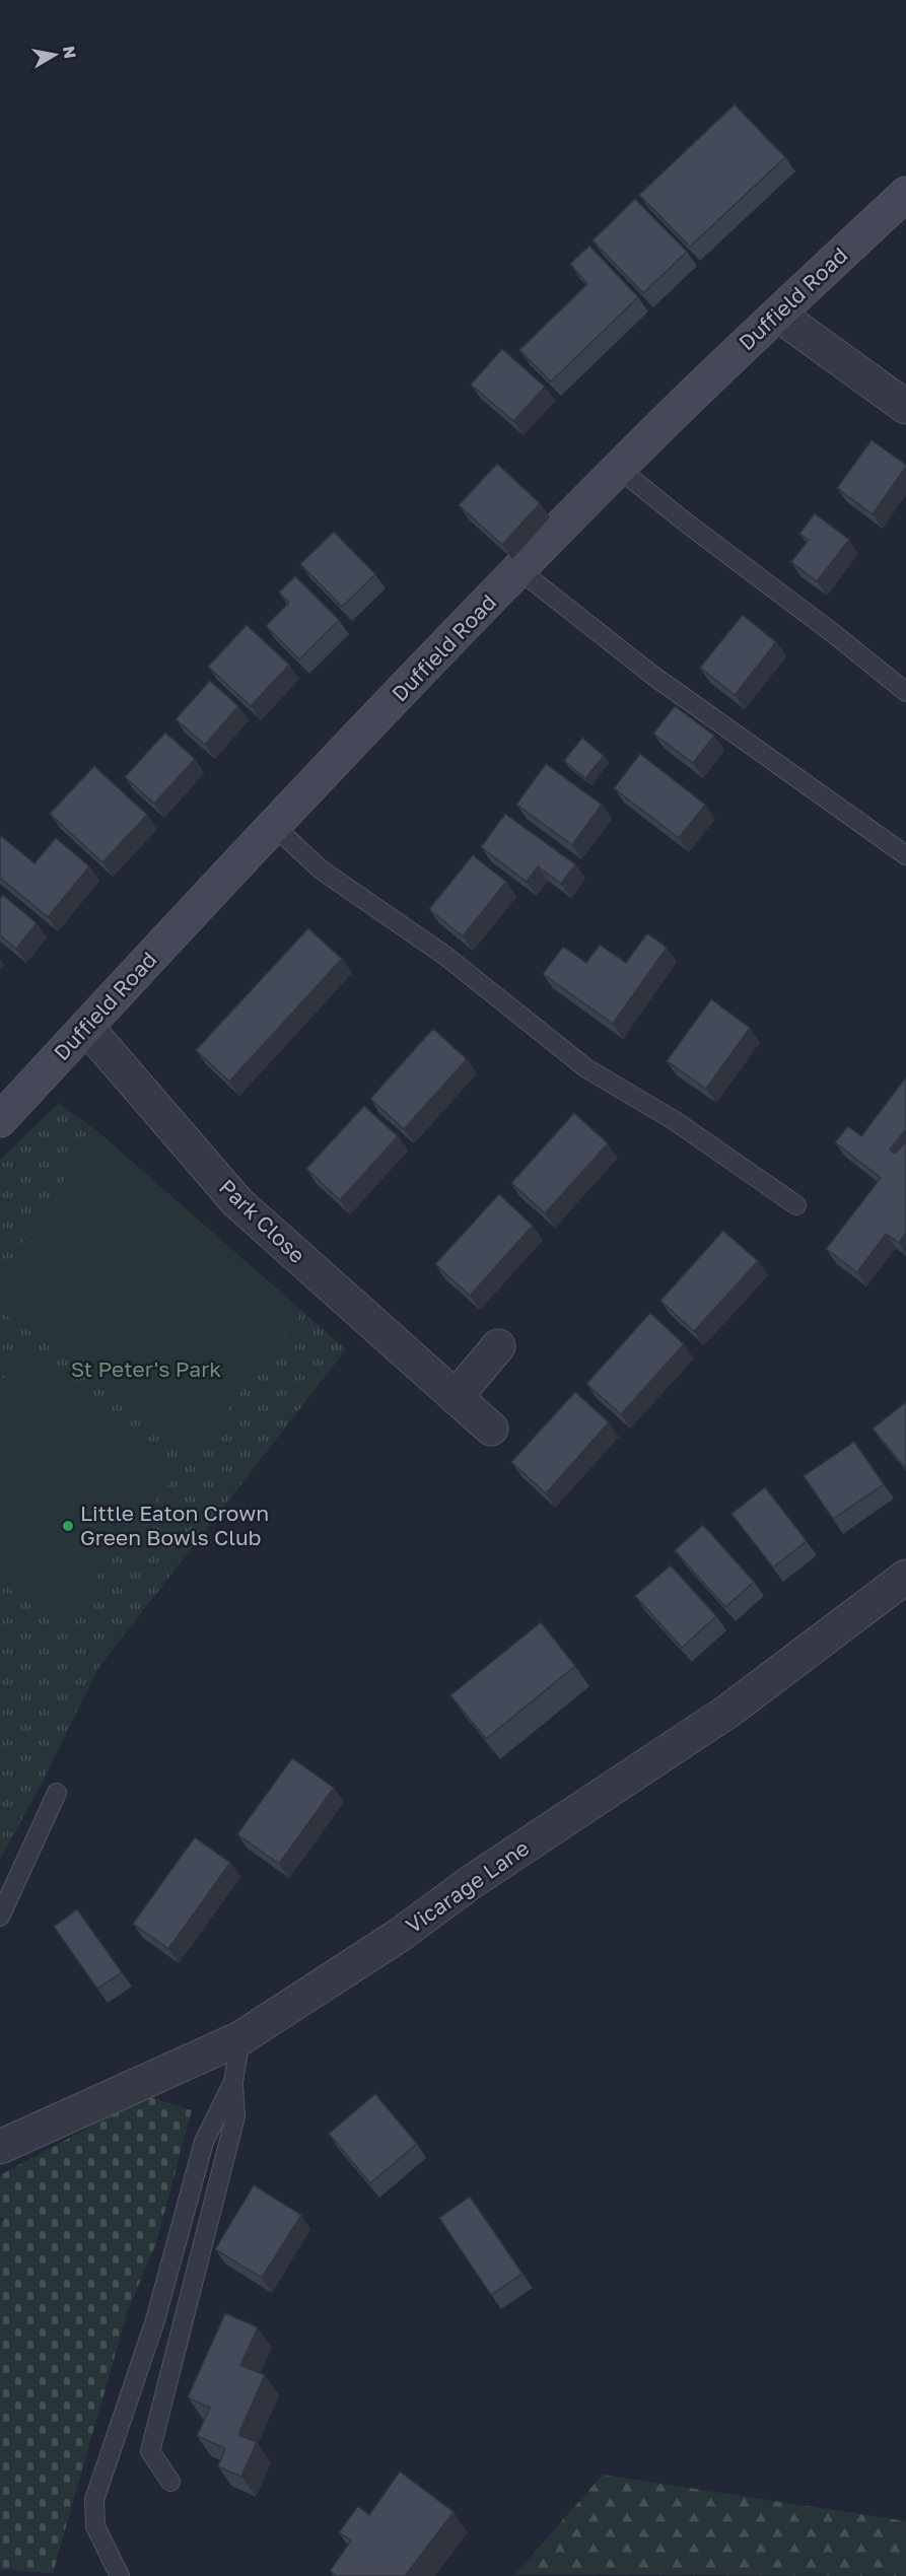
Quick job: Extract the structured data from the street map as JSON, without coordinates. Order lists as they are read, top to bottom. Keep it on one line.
{"streets":{"street":["Duffield Road","Park Close","Vicarage Lane"]},"crossings":[["Duffield Road","Park Close"]],"parks":["St Peter's Park"],"places":["Little Eaton Crown Green Bowls Club"],"north":"right"}
